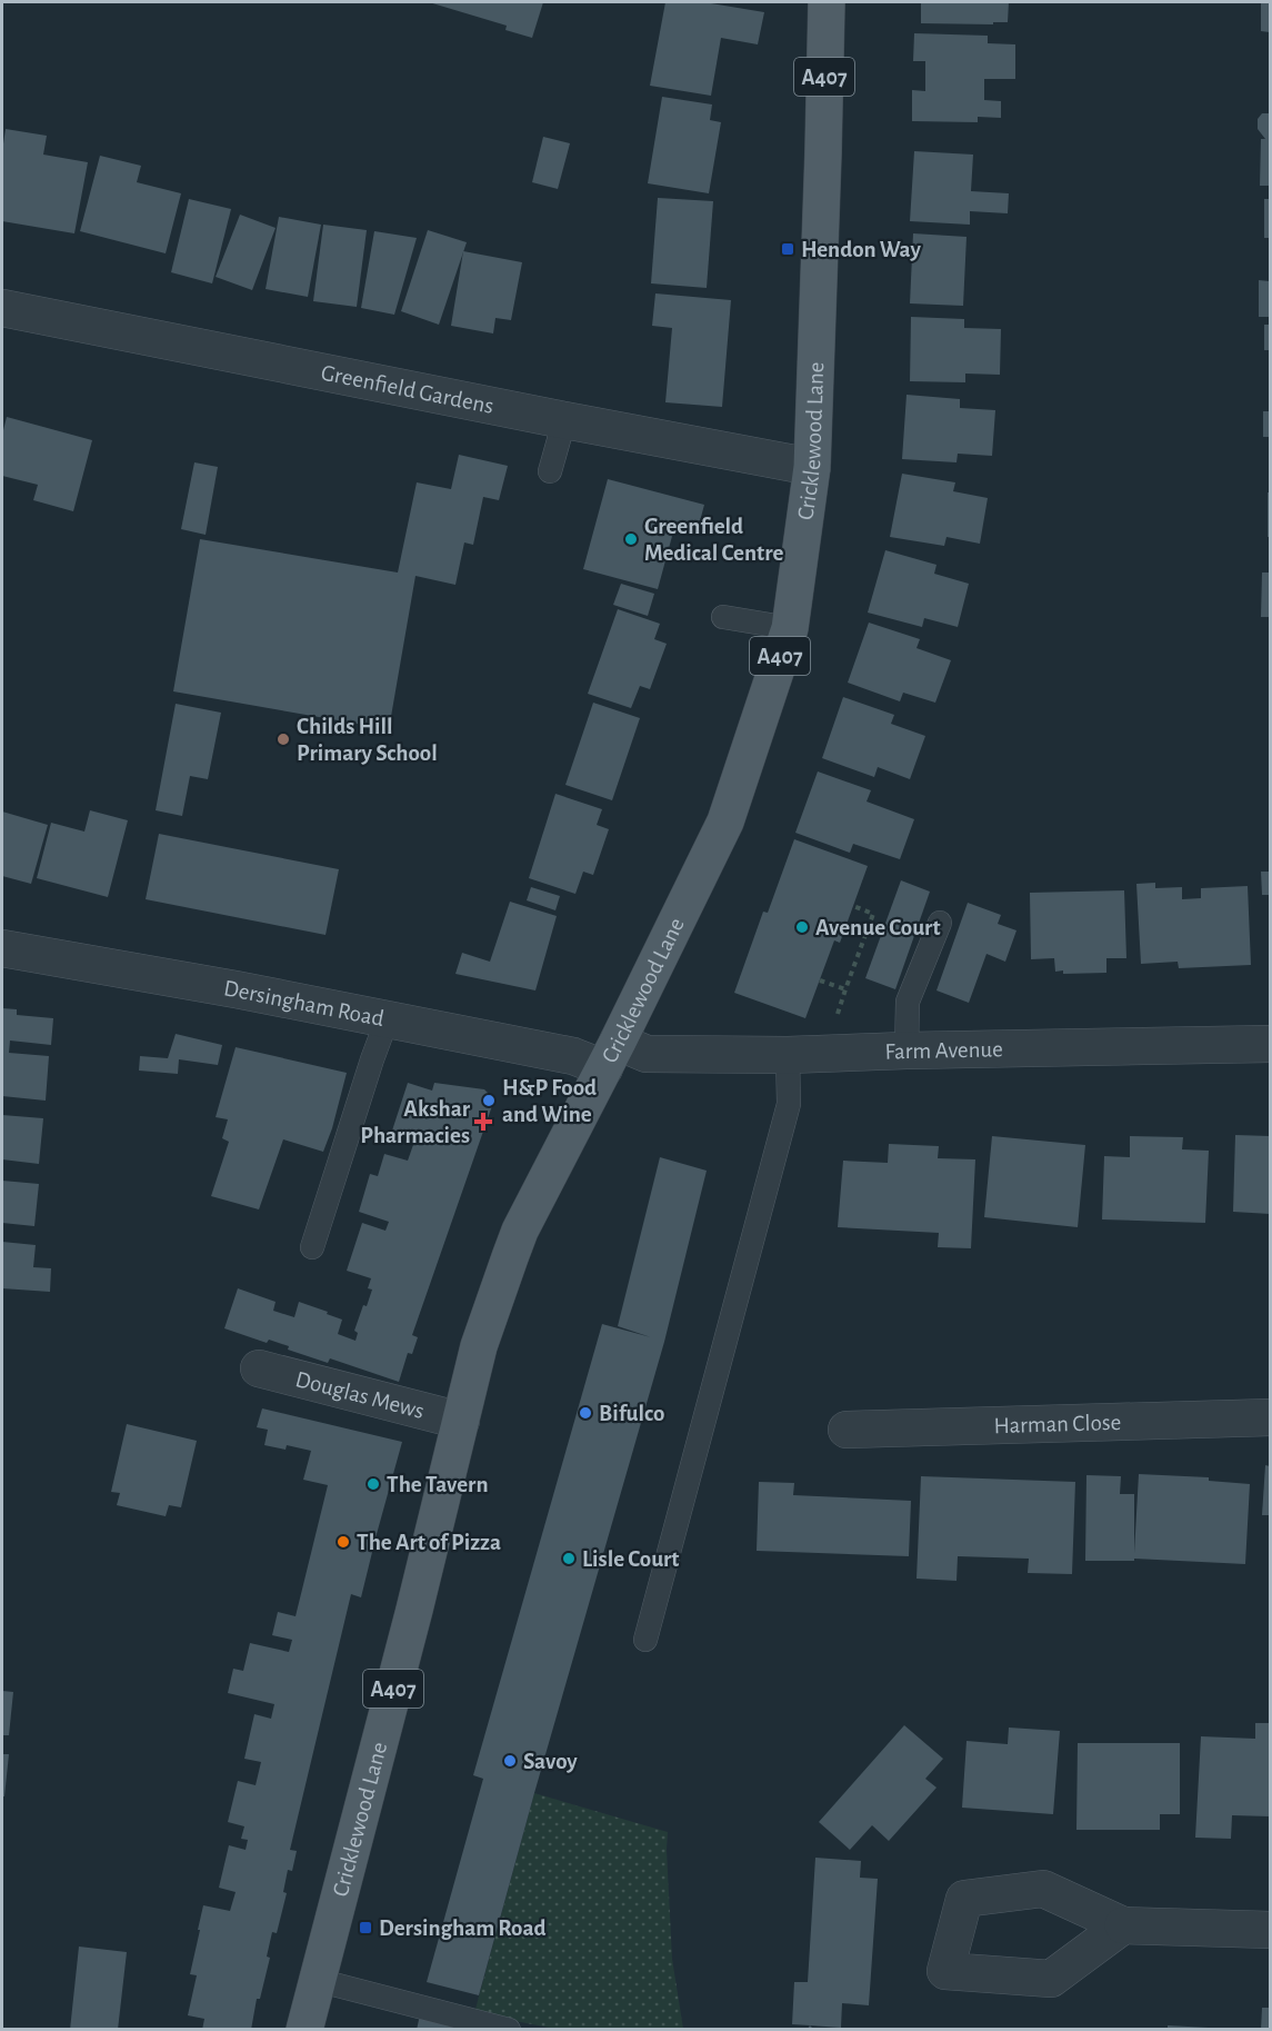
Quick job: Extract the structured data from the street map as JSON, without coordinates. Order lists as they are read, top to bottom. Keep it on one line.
{"streets":{"main road":["A407","Cricklewood Lane"],"street":["Greenfield Gardens","Dersingham Road","Farm Avenue","Douglas Mews","Harman Close"]},"crossings":[["Greenfield Gardens","Cricklewood Lane"],["Cricklewood Lane","Dersingham Road"],["Cricklewood Lane","Farm Avenue"],["Cricklewood Lane","Douglas Mews"],["Dersingham Road","Farm Avenue"]],"places":{"transit":["Hendon Way","Dersingham Road"],"other":["Greenfield Medical Centre","Childs Hill Primary School","Avenue Court","H&P Food and Wine","Bifulco","The Tavern","The Art of Pizza","Lisle Court","Savoy"],"health":["Akshar Pharmacies"]}}
